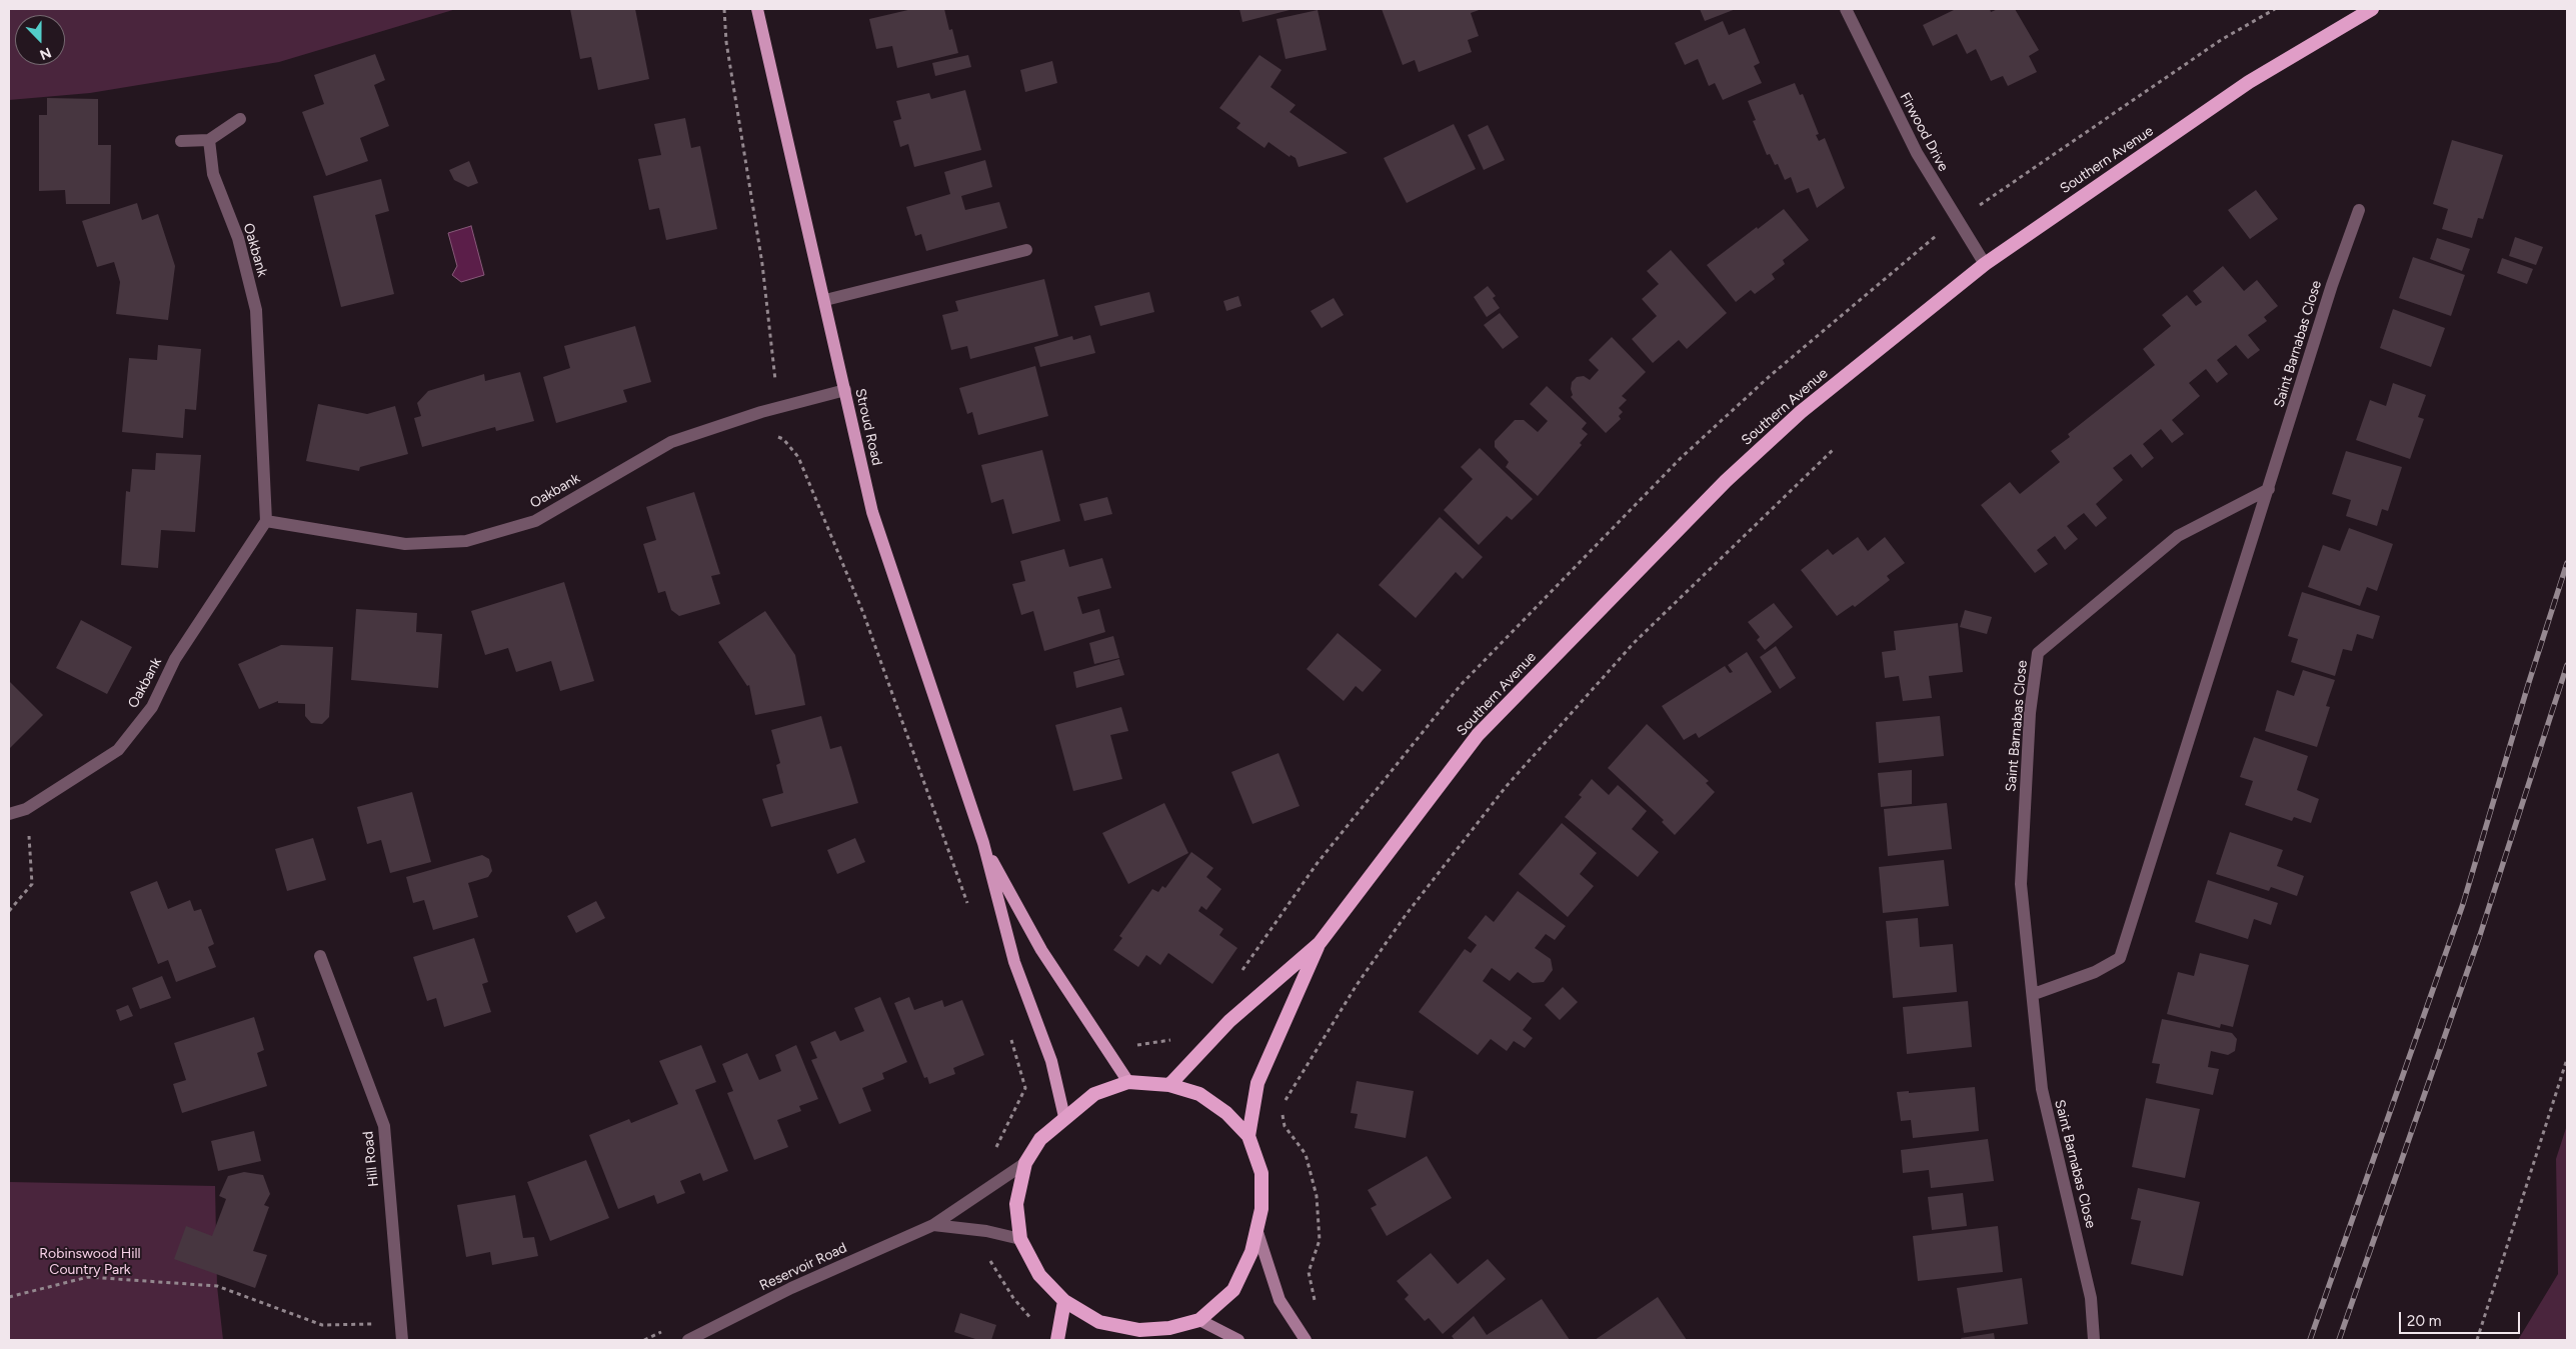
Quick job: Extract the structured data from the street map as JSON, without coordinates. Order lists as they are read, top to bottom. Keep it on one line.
{"streets":{"highway":["Southern Avenue"],"main road":["Stroud Road"],"street":["Firwood Drive","Oakbank","Saint Barnabas Close","Hill Road","Reservoir Road"]},"crossings":[["Firwood Drive","Southern Avenue"],["Oakbank","Stroud Road"]],"parks":["Robinswood Hill Country Park"],"scale_bar":"20 m","north":"bottom"}
